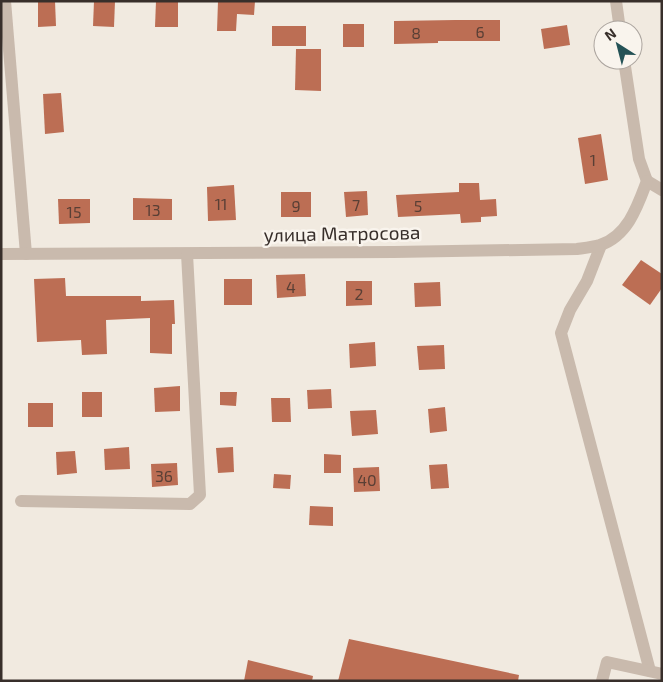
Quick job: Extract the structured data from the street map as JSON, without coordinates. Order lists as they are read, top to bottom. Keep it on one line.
{"streets":{"street":["улица Матросова"]},"house_numbers":["6","8","1","11","7","9","5","13","15","4","2","36","40"],"north":"top left"}
